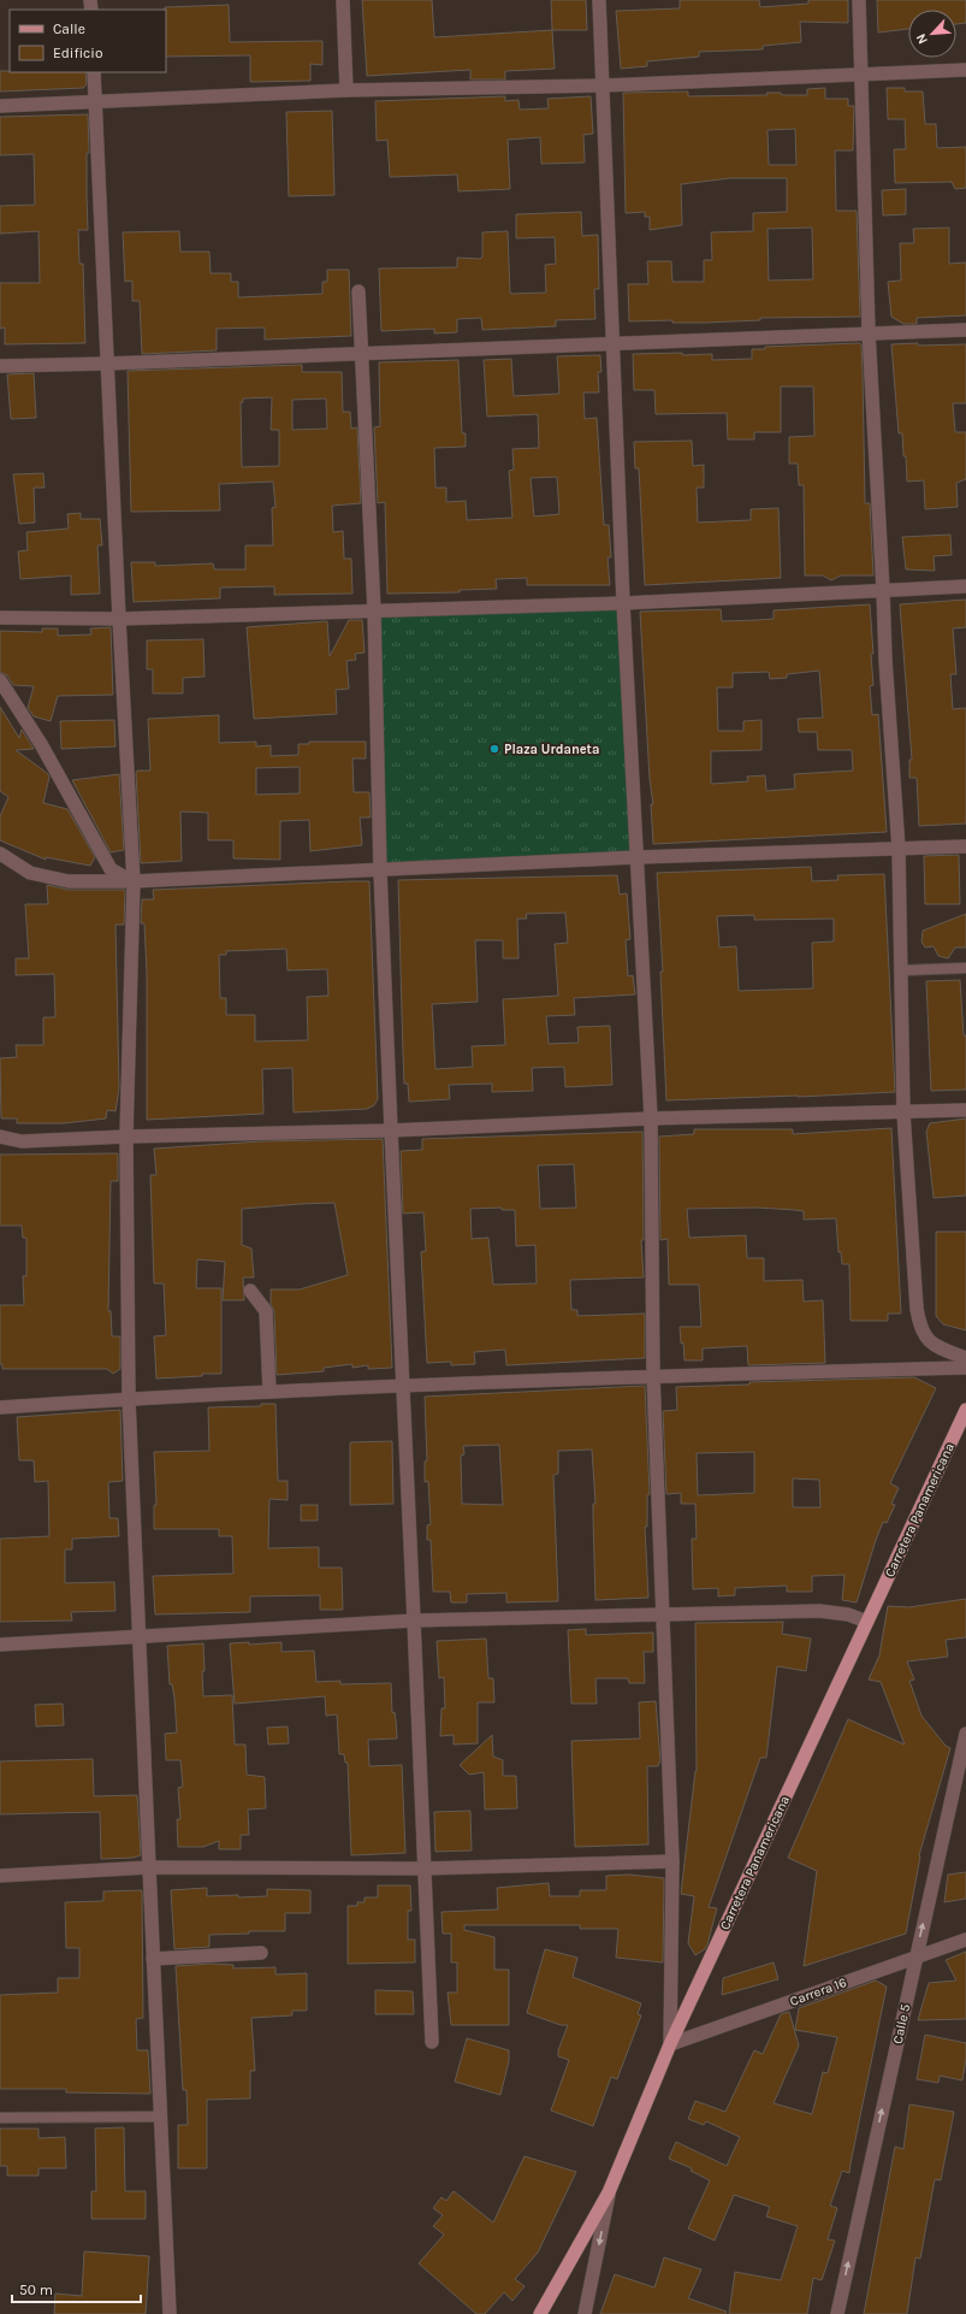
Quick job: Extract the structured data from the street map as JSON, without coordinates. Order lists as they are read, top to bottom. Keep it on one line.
{"streets":{"main road":["Carretera Panamericana"],"street":["Carrera 16","Calle 5"]},"crossings":[["Carretera Panamericana","Carrera 16"],["Carrera 16","Calle 5"]],"one_way":["Calle 5"],"places":["Plaza Urdaneta"],"legend":["Calle","Edificio"],"scale_bar":"50 m","north":"bottom left"}
